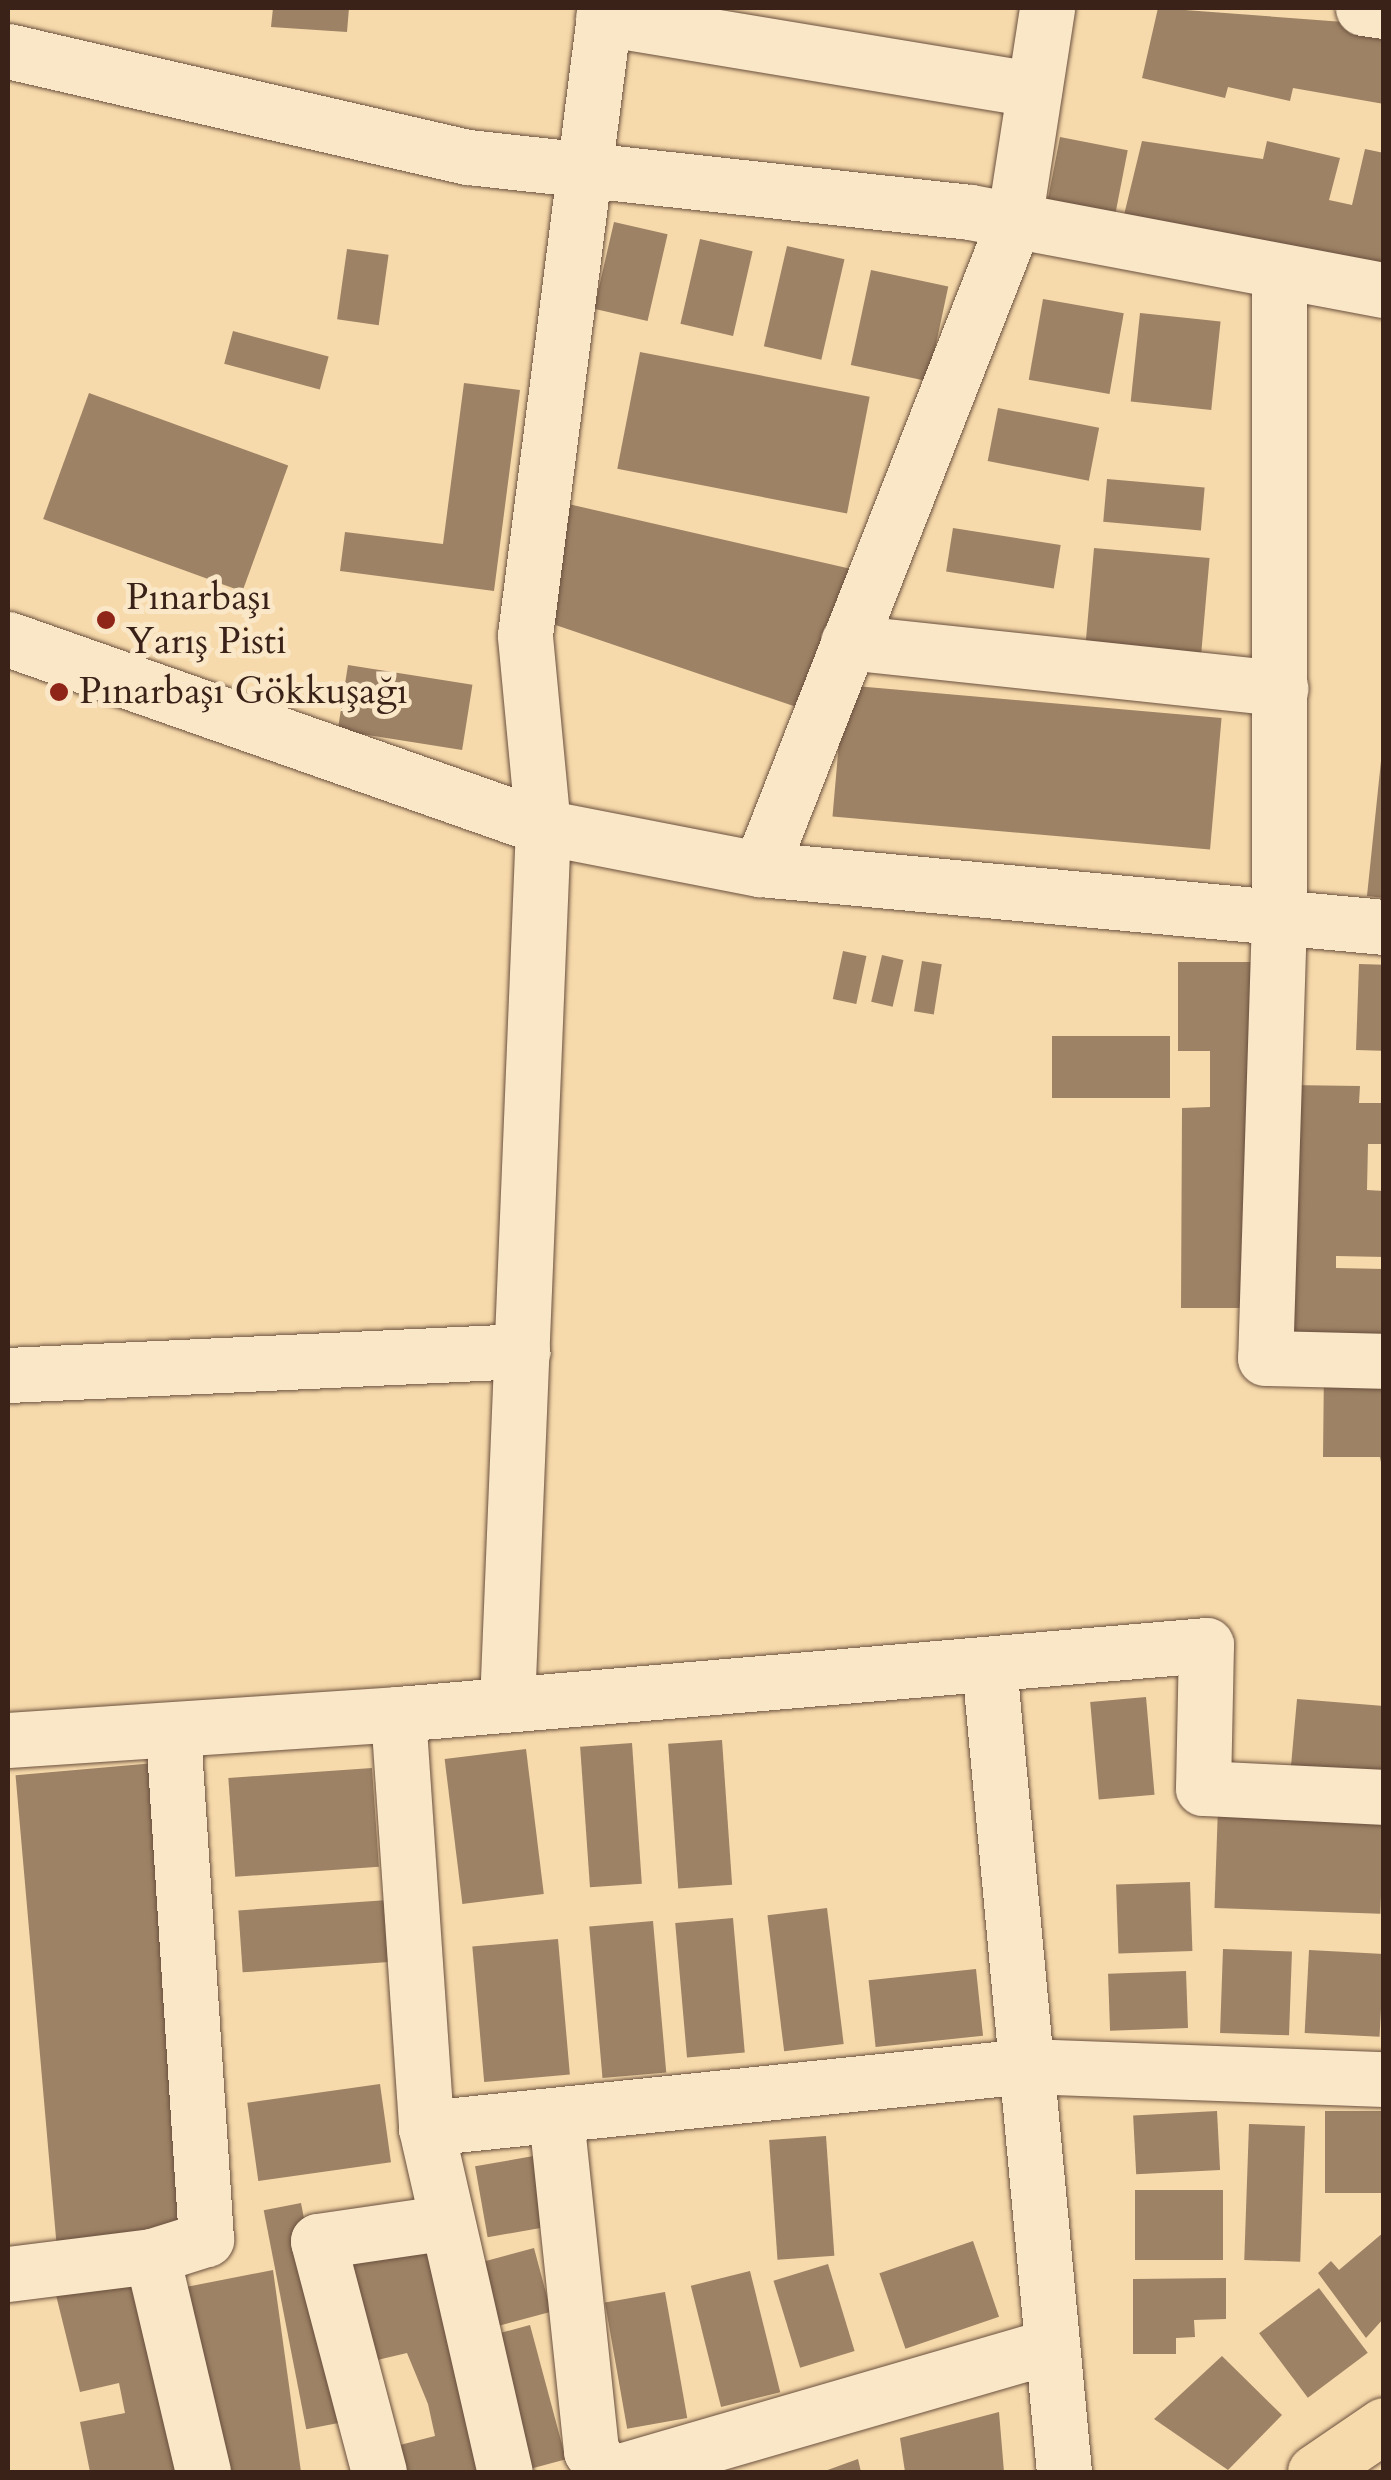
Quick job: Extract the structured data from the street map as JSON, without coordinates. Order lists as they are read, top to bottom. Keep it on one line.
{"places":["Pınarbaşı Yarış Pisti","Pınarbaşı Gökkuşağı"]}
